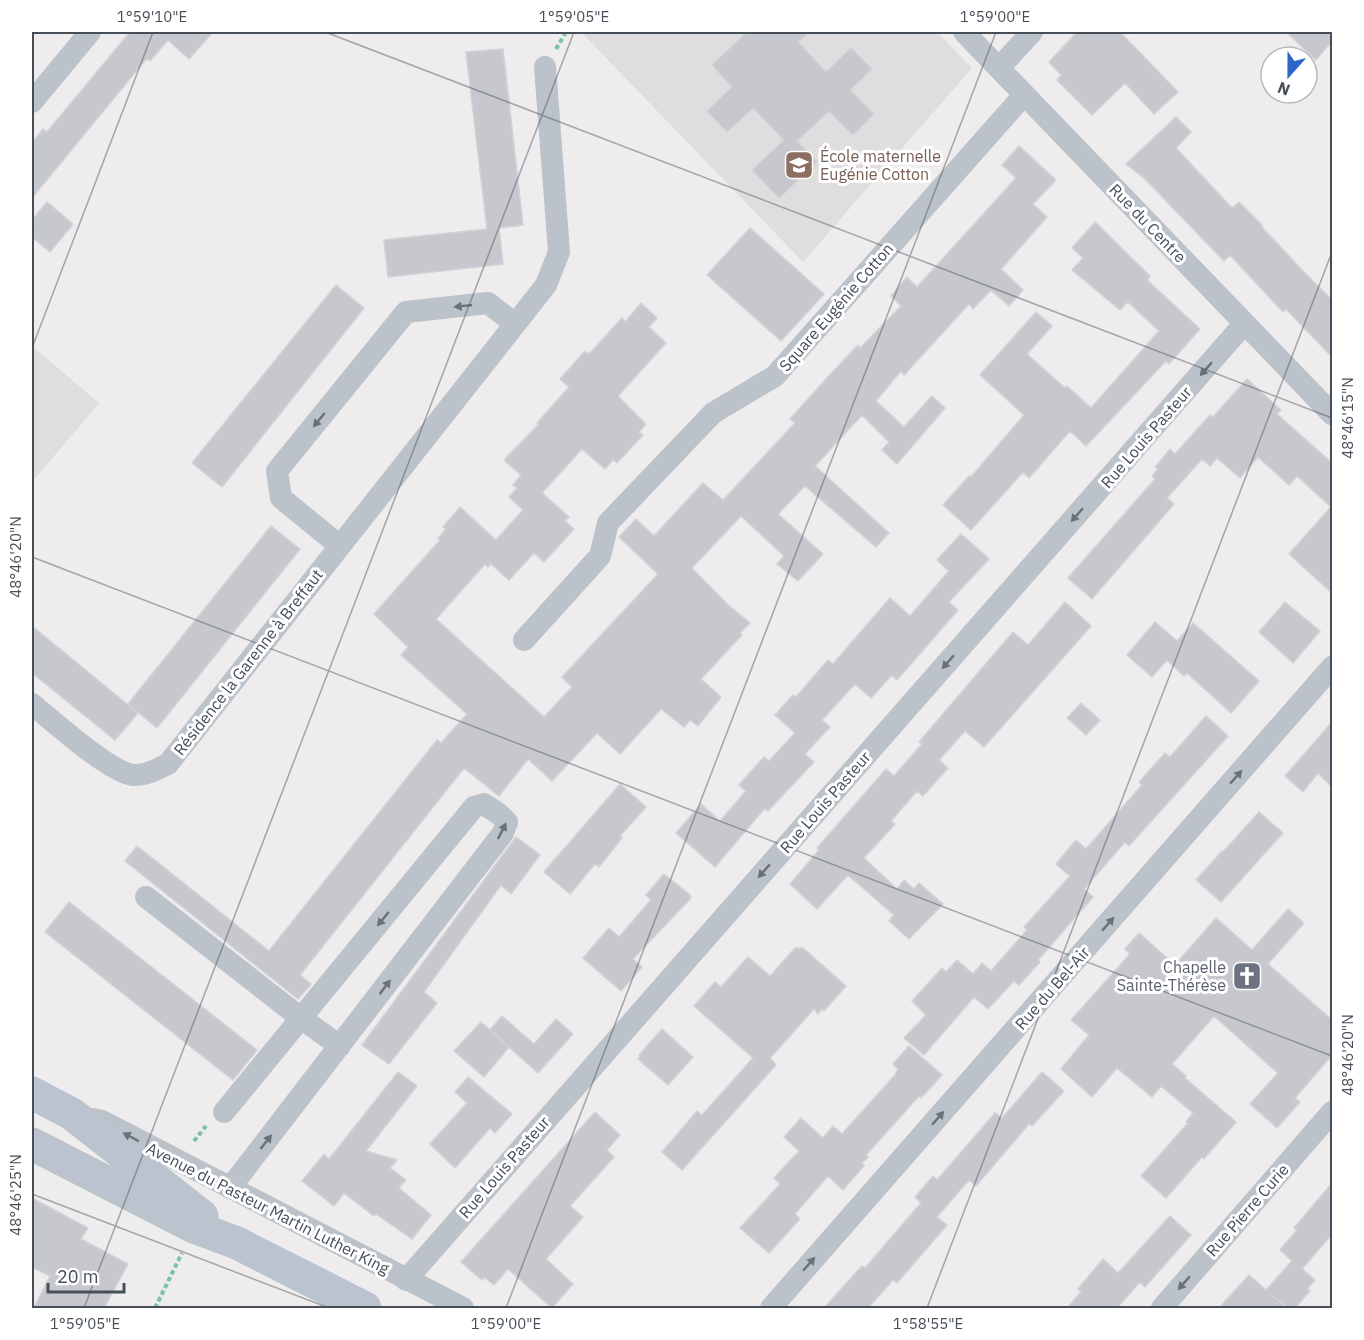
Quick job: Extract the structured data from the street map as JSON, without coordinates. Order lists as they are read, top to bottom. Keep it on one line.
{"streets":{"street":["Rue du Centre","Square Eugénie Cotton","Rue Louis Pasteur","Résidence la Garenne à Breffaut","Rue du Bel-Air","Avenue du Pasteur Martin Luther King","Rue Pierre Curie"]},"crossings":[["Rue du Centre","Square Eugénie Cotton"],["Rue du Centre","Rue Louis Pasteur"],["Rue Louis Pasteur","Avenue du Pasteur Martin Luther King"]],"one_way":["Rue Louis Pasteur","Rue du Bel-Air","Rue Pierre Curie"],"places":{"school or university":["École maternelle Eugénie Cotton"],"church":["Chapelle Sainte-Thérèse"]},"scale_bar":"20 m","north":"bottom","coordinates":["1°59'10\"E","1°59'05\"E","1°59'00\"E","48°46'15\"N","48°46'20\"N","48°46'25\"N","1°58'55\"E"]}
